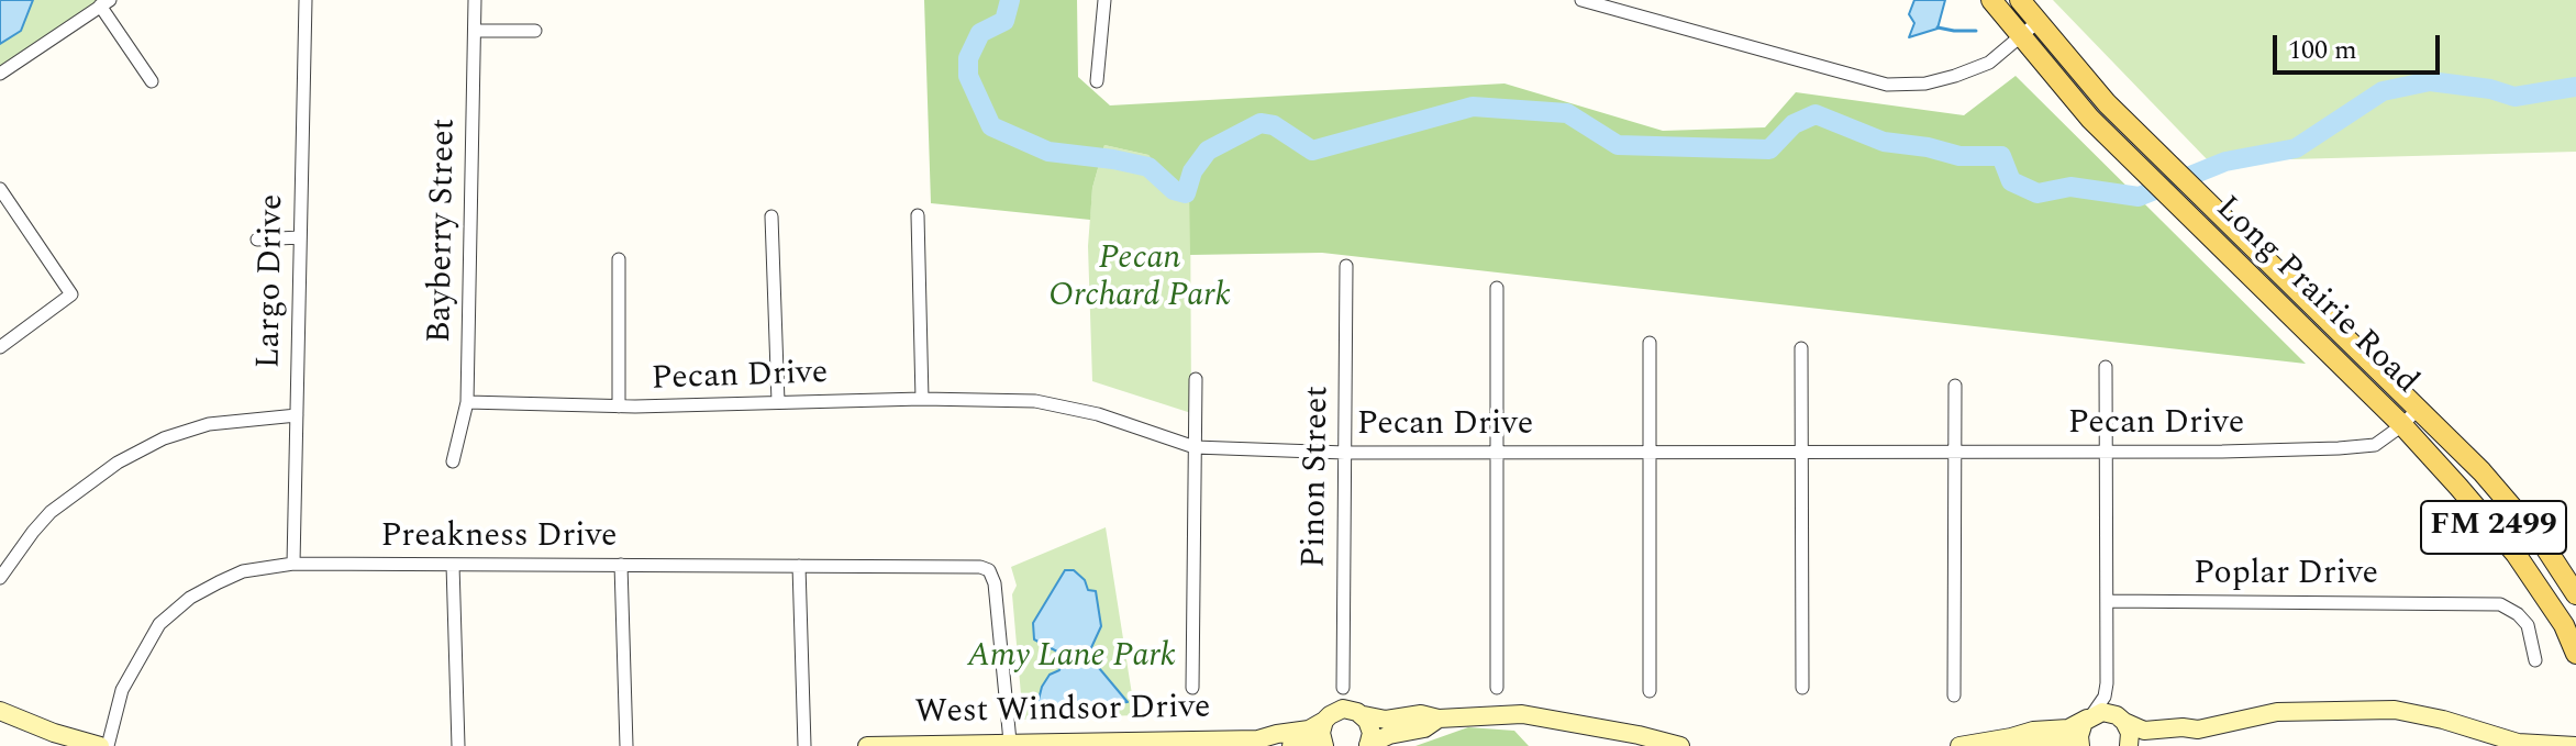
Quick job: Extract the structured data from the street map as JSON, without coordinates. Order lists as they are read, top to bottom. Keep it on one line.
{"streets":{"main road":["Long Prairie Road","FM 2499"],"street":["Bayberry Street","Largo Drive","Pecan Drive","Pinon Street","Preakness Drive","Poplar Drive","West Windsor Drive"]},"crossings":[["Bayberry Street","Pecan Drive"],["Largo Drive","Preakness Drive"],["Long Prairie Road","Pecan Drive"],["Pecan Drive","Pinon Street"],["Preakness Drive","West Windsor Drive"]],"parks":["Pecan Orchard Park","Amy Lane Park"],"scale_bar":"100 m"}
